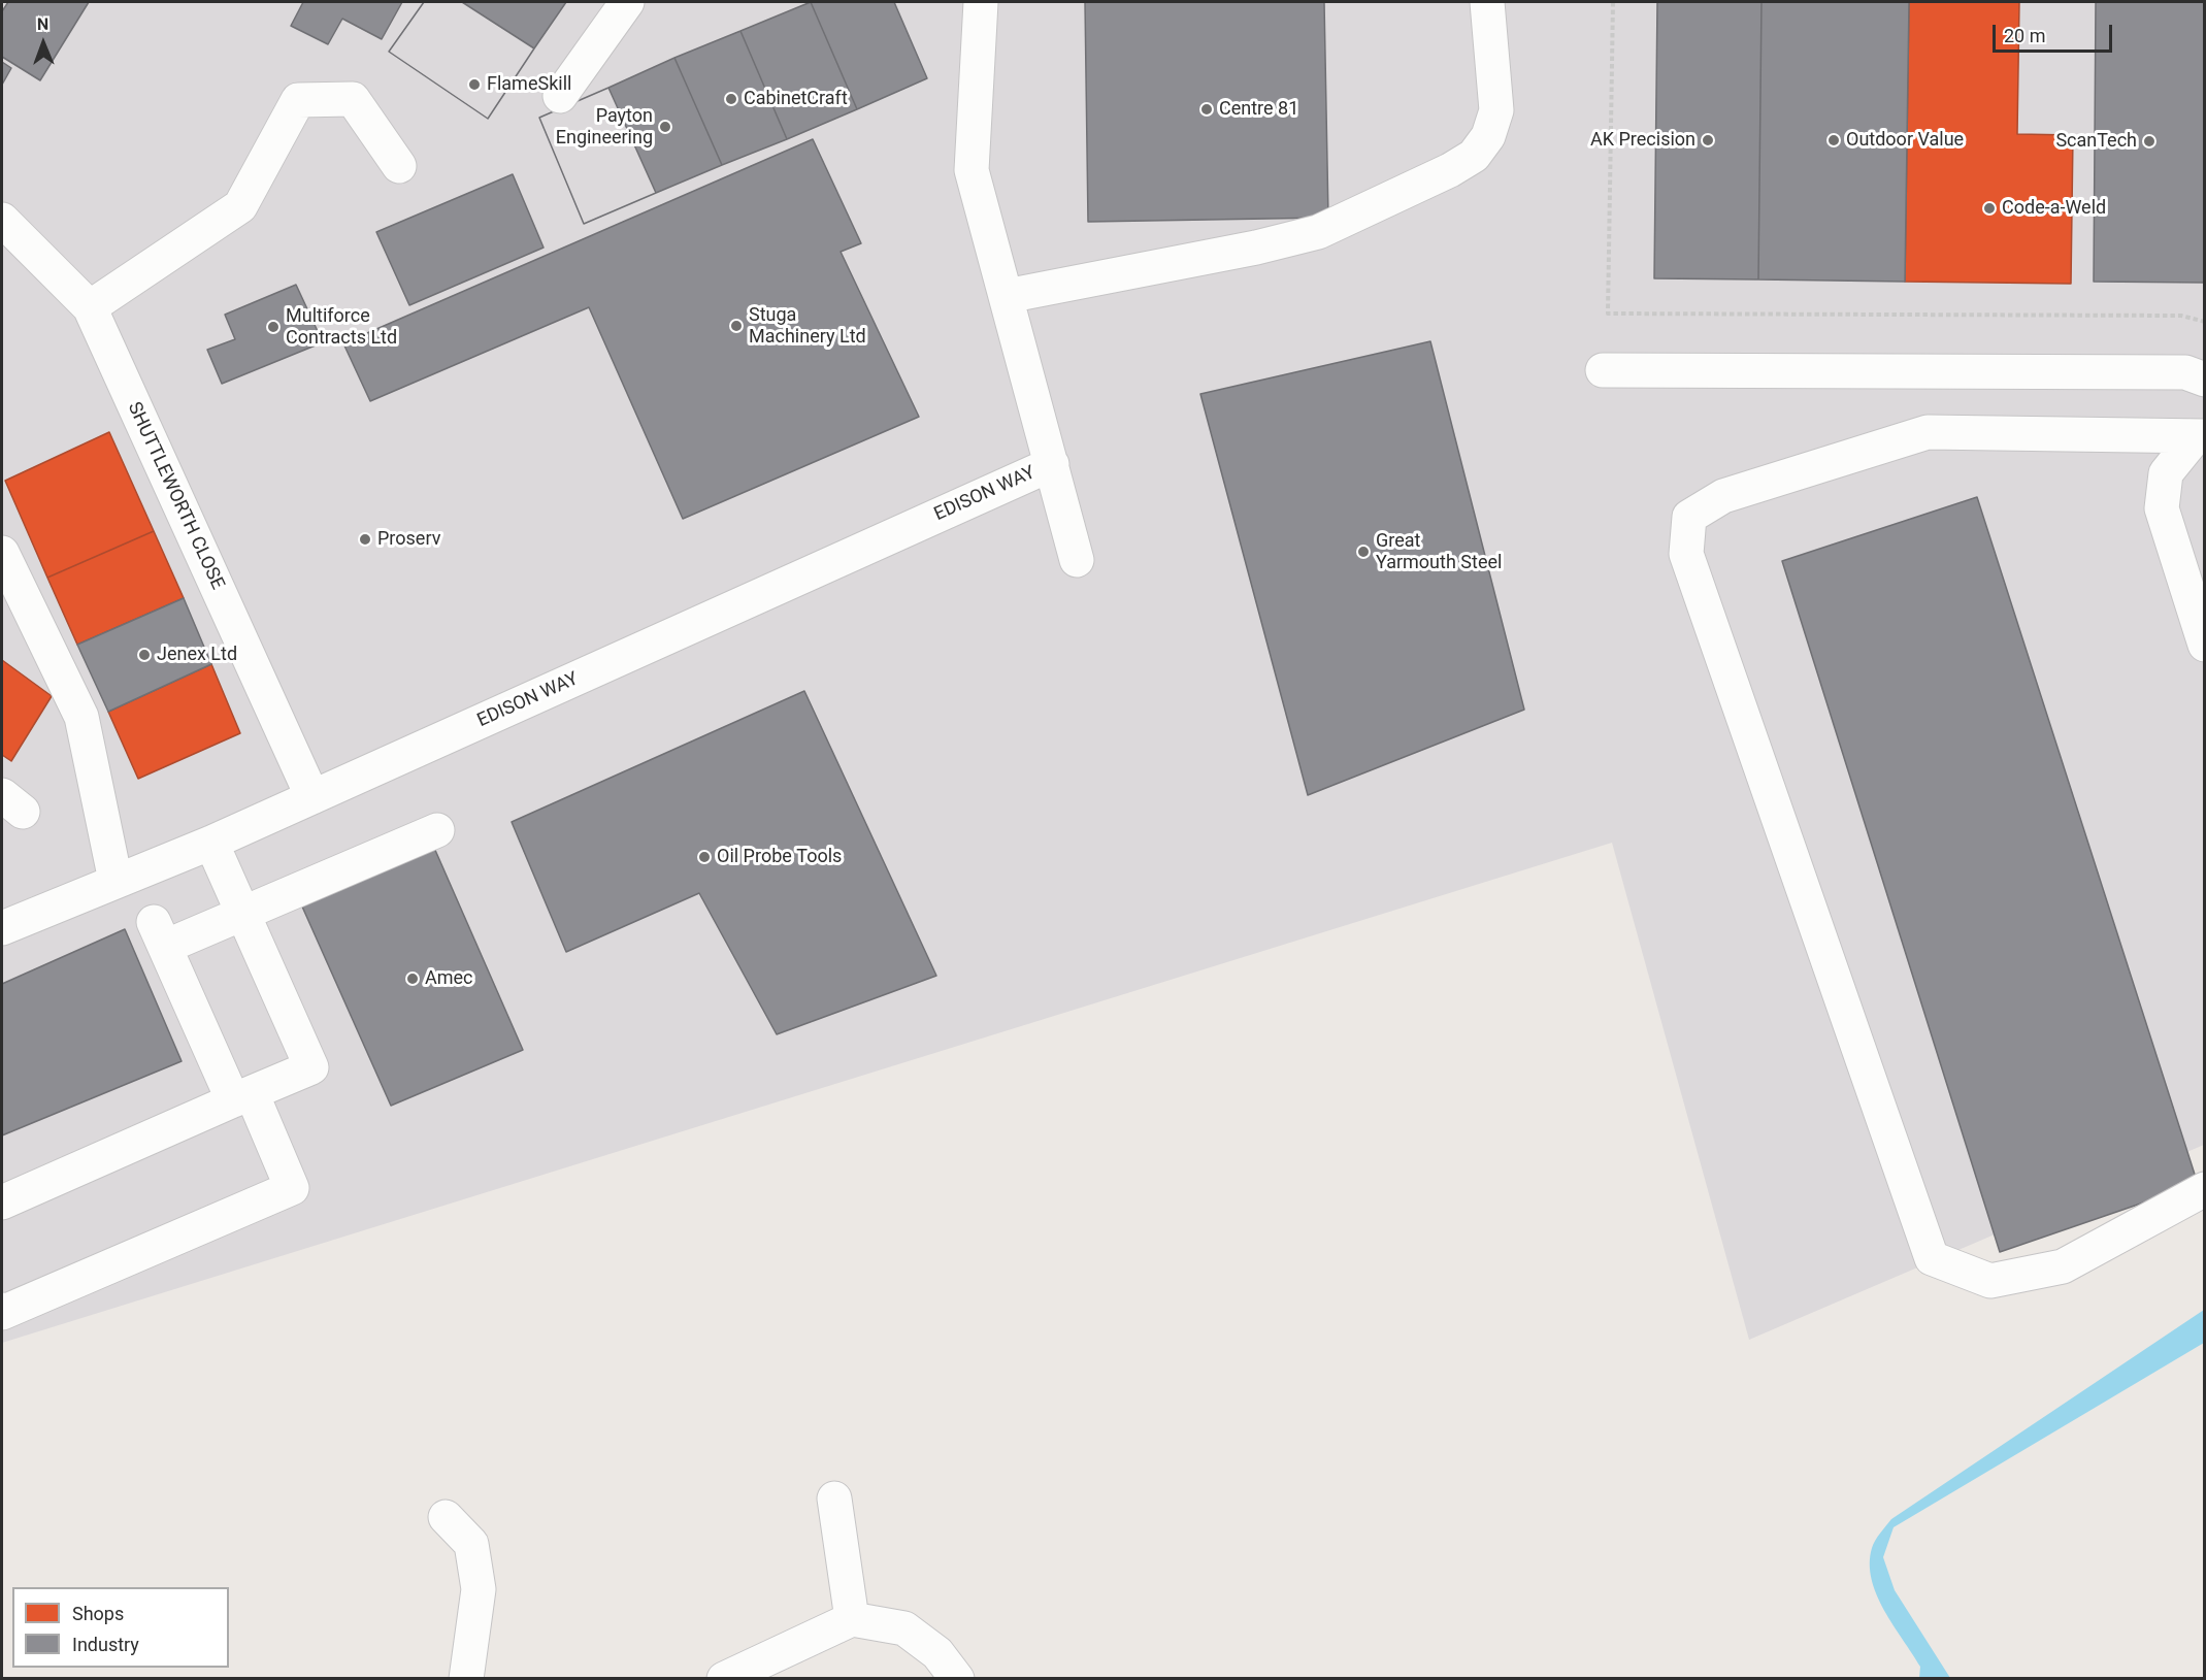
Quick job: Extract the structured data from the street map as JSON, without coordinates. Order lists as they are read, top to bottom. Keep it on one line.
{"streets":{"street":["EDISON WAY","SHUTTLEWORTH CLOSE"]},"crossings":[["EDISON WAY","SHUTTLEWORTH CLOSE"]],"places":["FlameSkill","CabinetCraft","Centre 81","Payton Engineering","AK Precision","Outdoor Value","ScanTech","Code-a-Weld","Stuga Machinery Ltd","Multiforce Contracts Ltd","Proserv","Great Yarmouth Steel","Jenex Ltd","Oil Probe Tools","Amec"],"legend":["Shops","Industry"],"scale_bar":"20 m","north":"top"}
